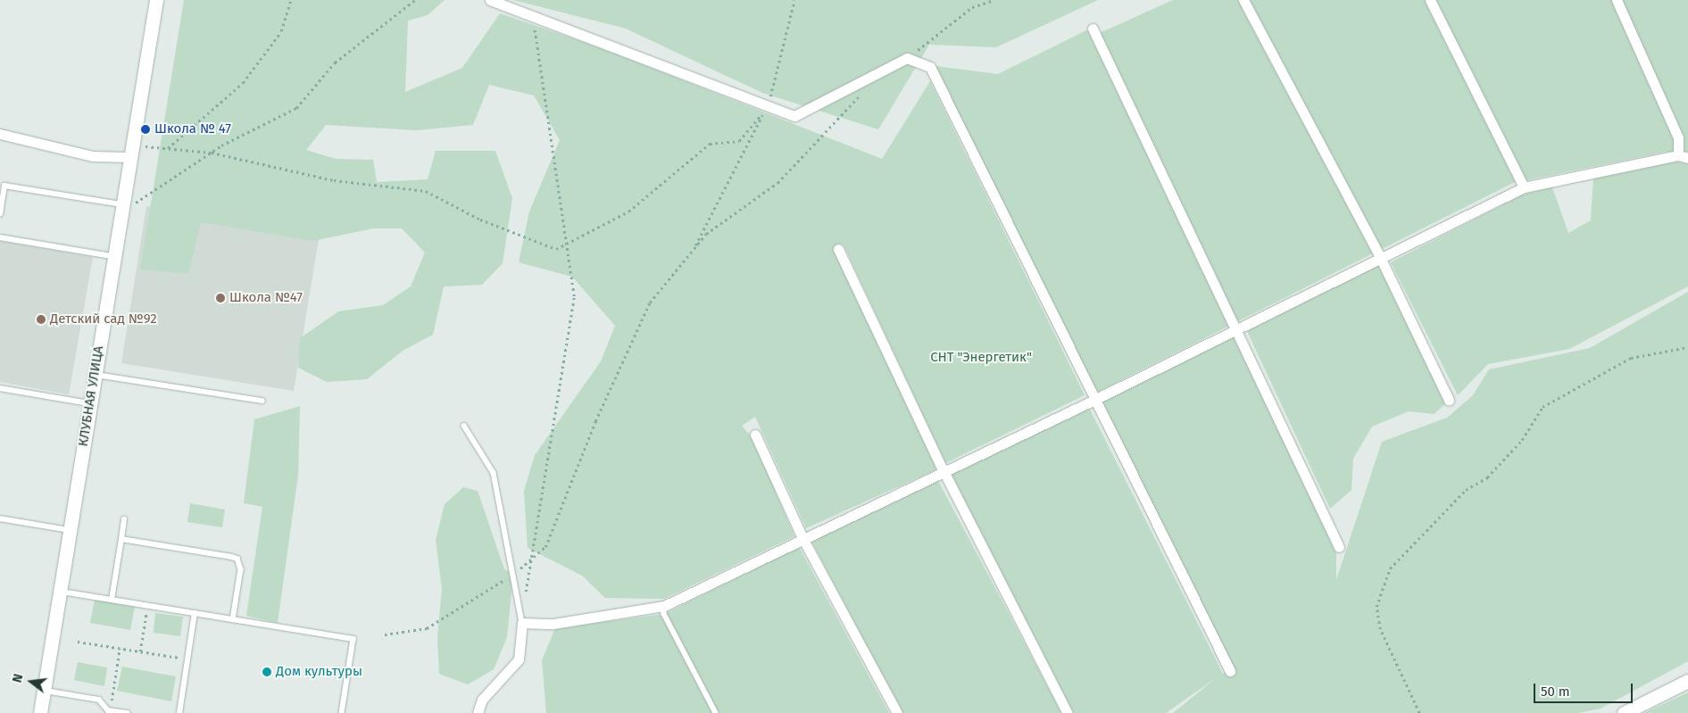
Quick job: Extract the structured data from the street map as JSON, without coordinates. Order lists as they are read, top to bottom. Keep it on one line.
{"streets":{"street":["КЛУБНАЯ УЛИЦА"]},"parks":["СНТ \"Энергетик\""],"places":["Школа № 47","Школа №47","Детский сад №92","Дом культуры"],"scale_bar":"50 m","north":"left"}
